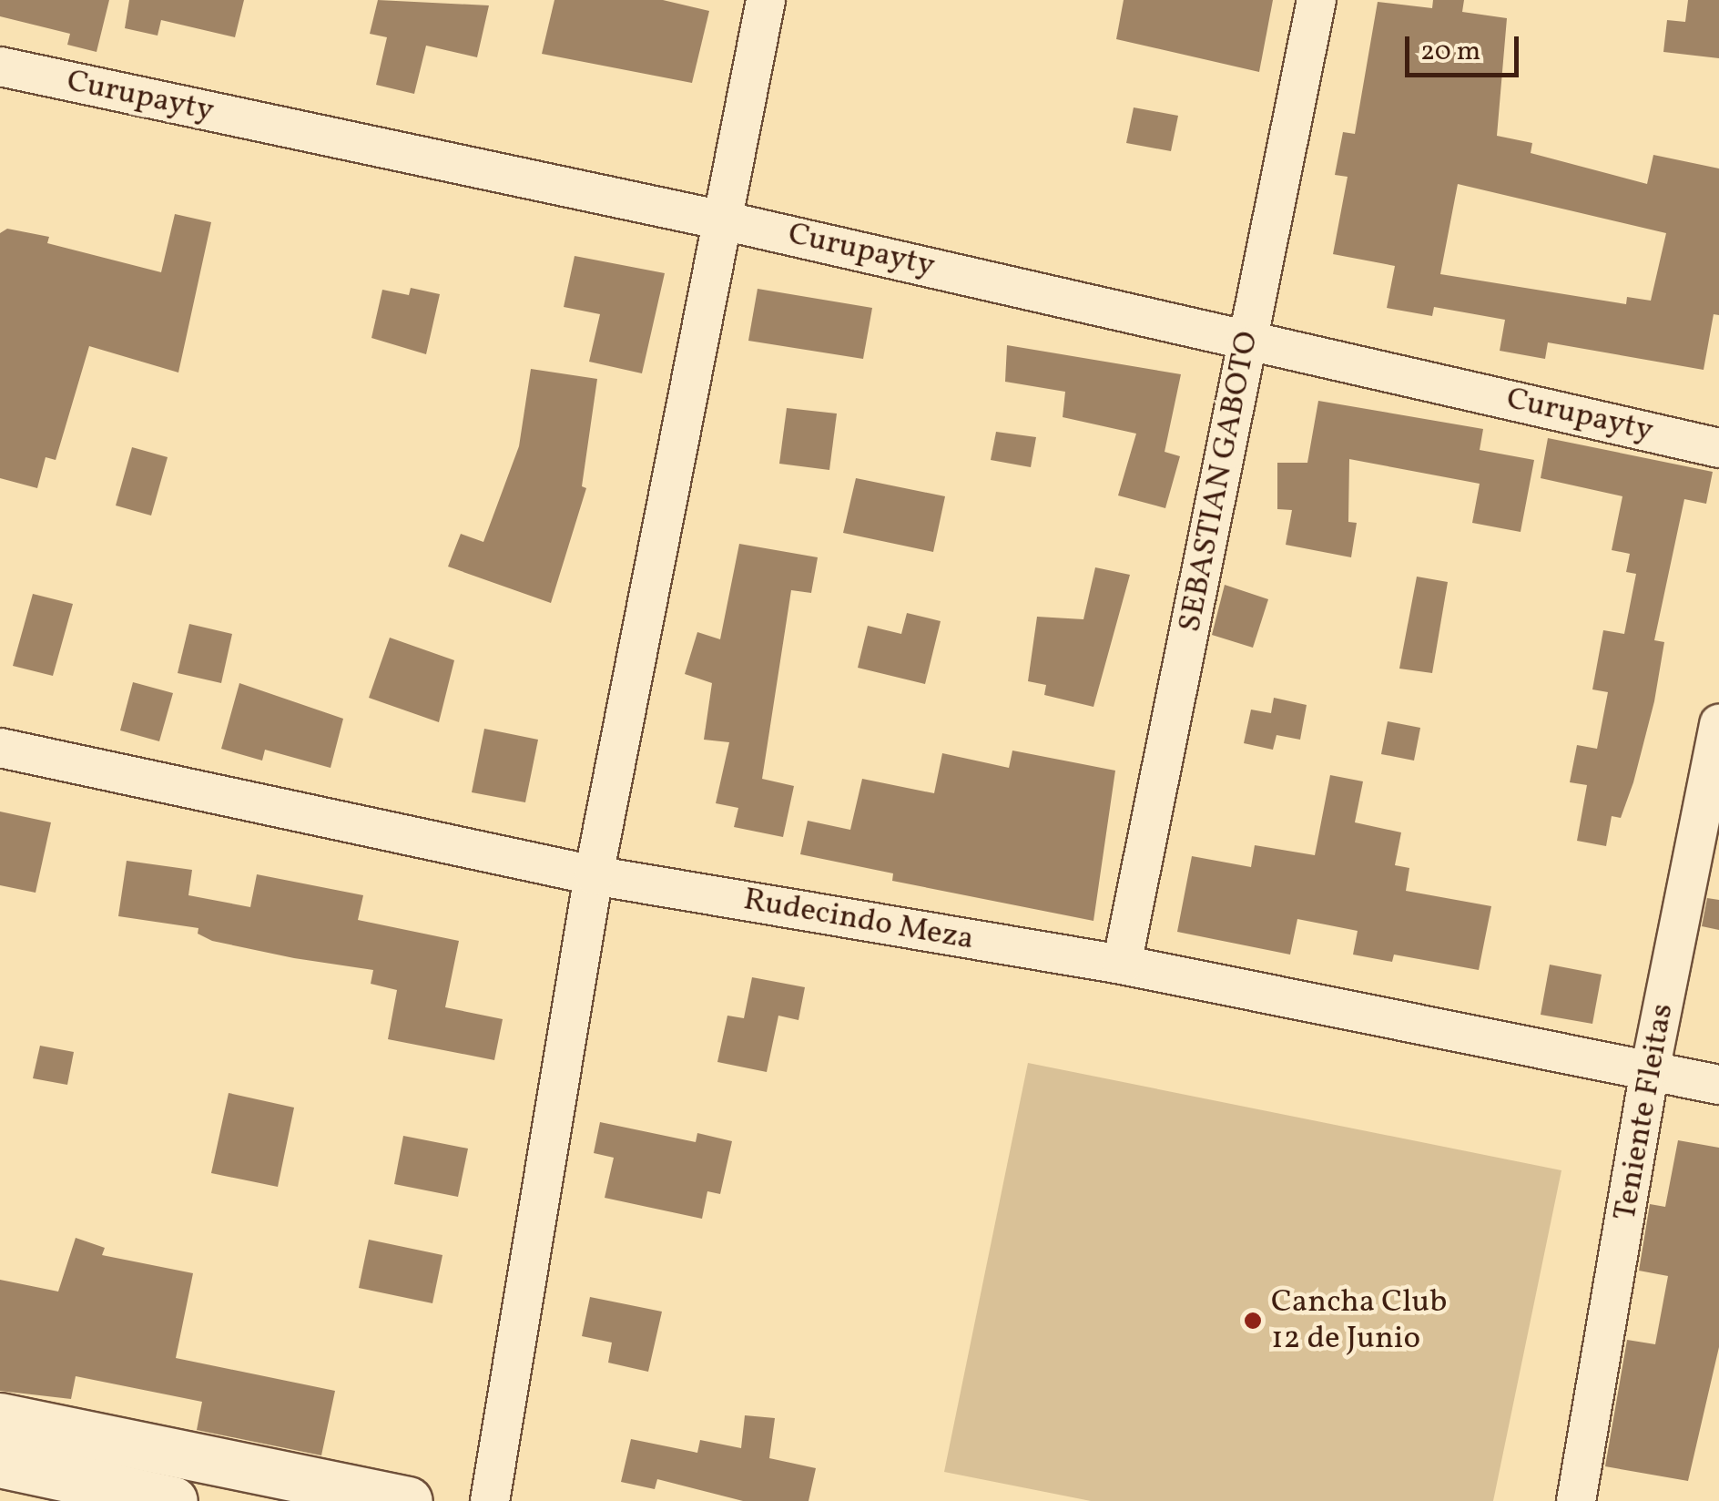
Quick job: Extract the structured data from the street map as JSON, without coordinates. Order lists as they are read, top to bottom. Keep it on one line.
{"streets":{"street":["Curupayty","SEBASTIAN GABOTO","Rudecindo Meza","Teniente Fleitas"]},"crossings":[["Curupayty","SEBASTIAN GABOTO"],["SEBASTIAN GABOTO","Rudecindo Meza"],["Rudecindo Meza","Teniente Fleitas"]],"places":["Cancha Club 12 de Junio"],"scale_bar":"20 m"}
